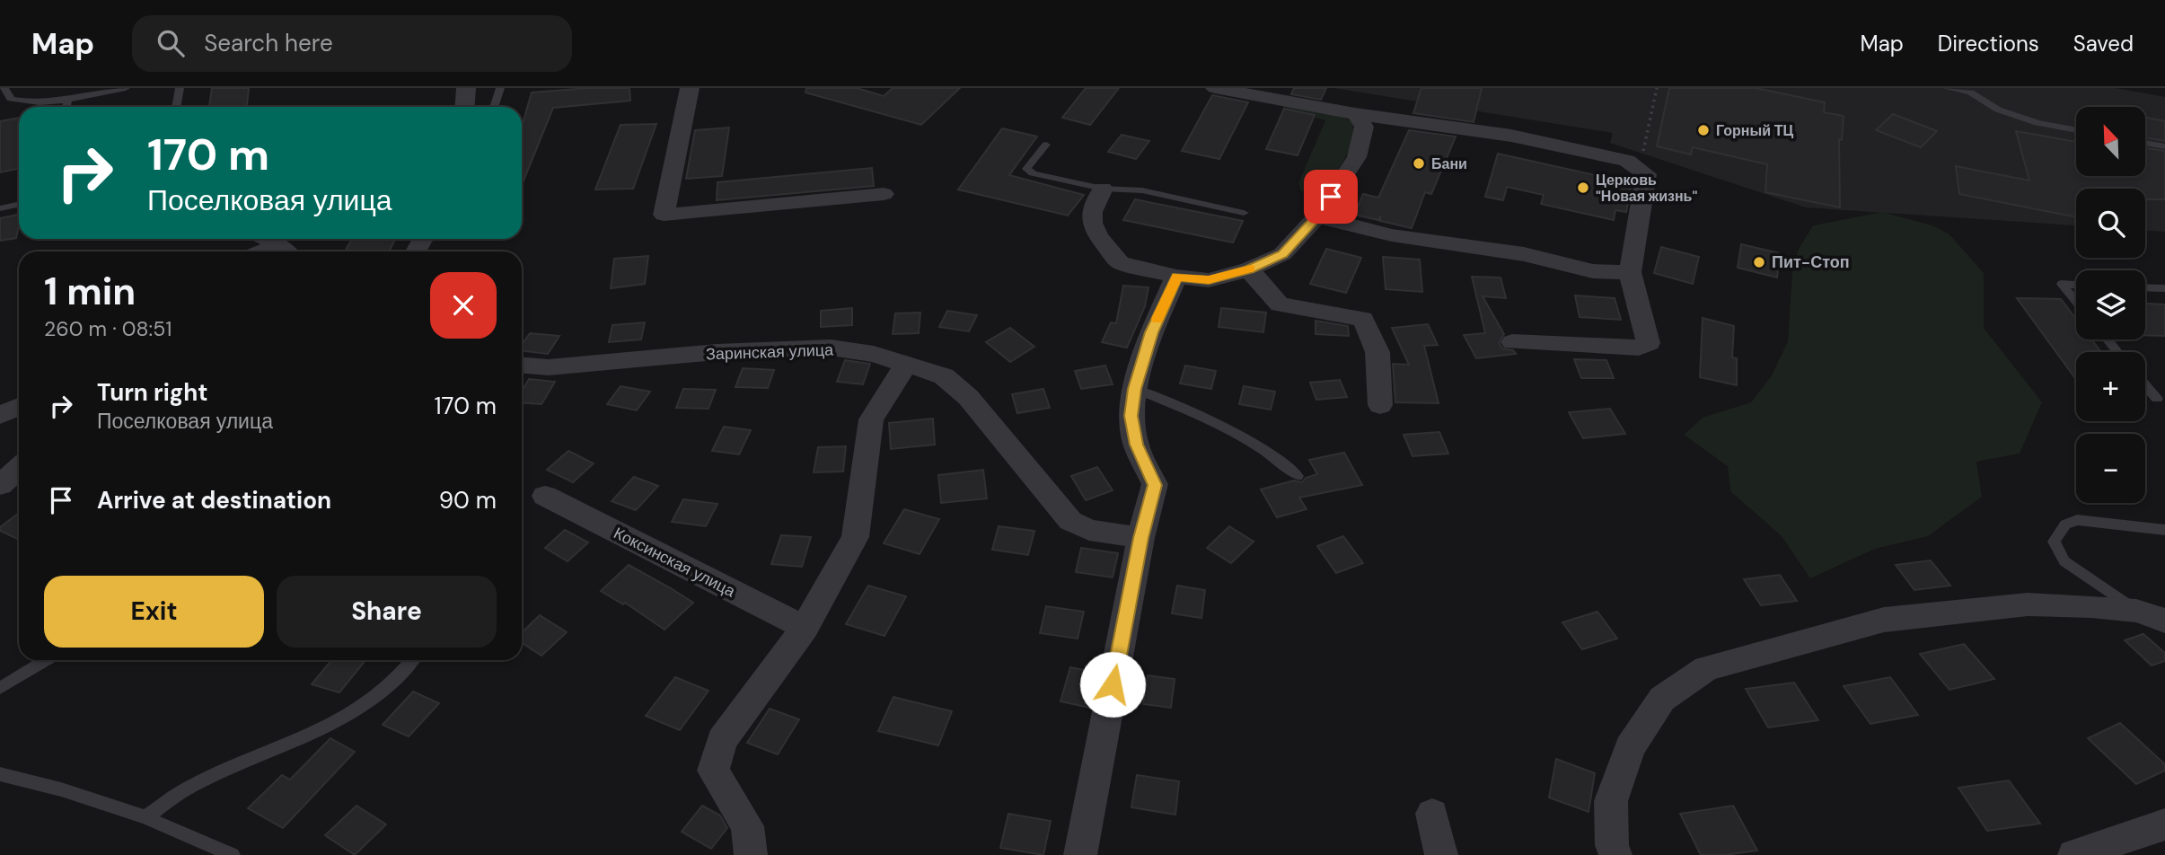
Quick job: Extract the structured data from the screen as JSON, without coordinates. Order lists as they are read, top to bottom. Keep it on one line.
{"streets":{"street":["Заринская улица","Коксинская улица"]},"places":["Горный ТЦ","Бани","Церковь \"Новая жизнь\"","Пит-Стоп"],"north":"top left","page":{"header":"Map","search":"Search here","nav":["Map","Directions","Saved"],"map_buttons":["+","−"],"turn":["170 m","Поселковая улица"],"heading":["1 min","260 m · 08:51"],"list":[{"name":"Turn right","note":"Поселковая улица","value":"170 m"},{"name":"Arrive at destination","value":"90 m"}],"buttons":["Exit","Share"]}}
